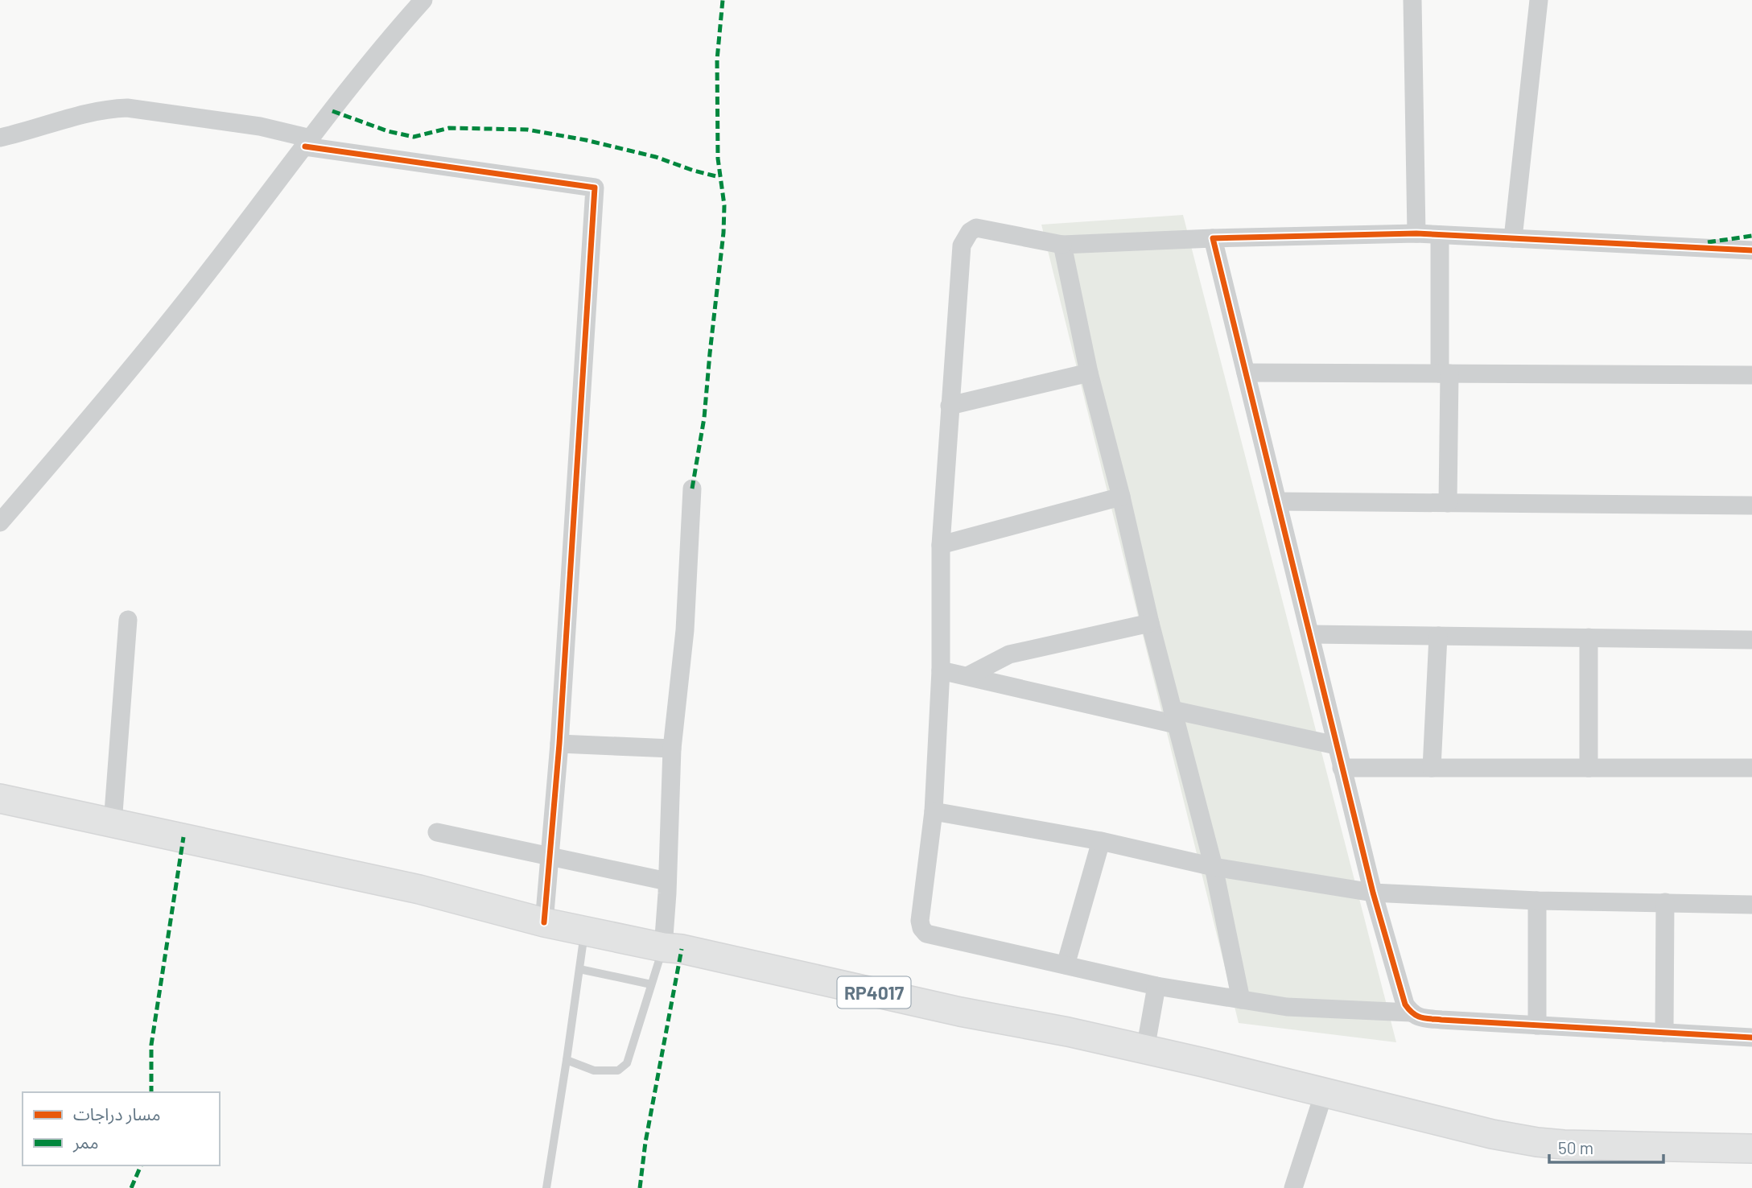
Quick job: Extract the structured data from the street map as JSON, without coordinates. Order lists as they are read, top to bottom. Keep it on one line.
{"streets":{"main road":["RP4017"]},"legend":["مسار دراجات","ممر"],"scale_bar":"50 m"}
